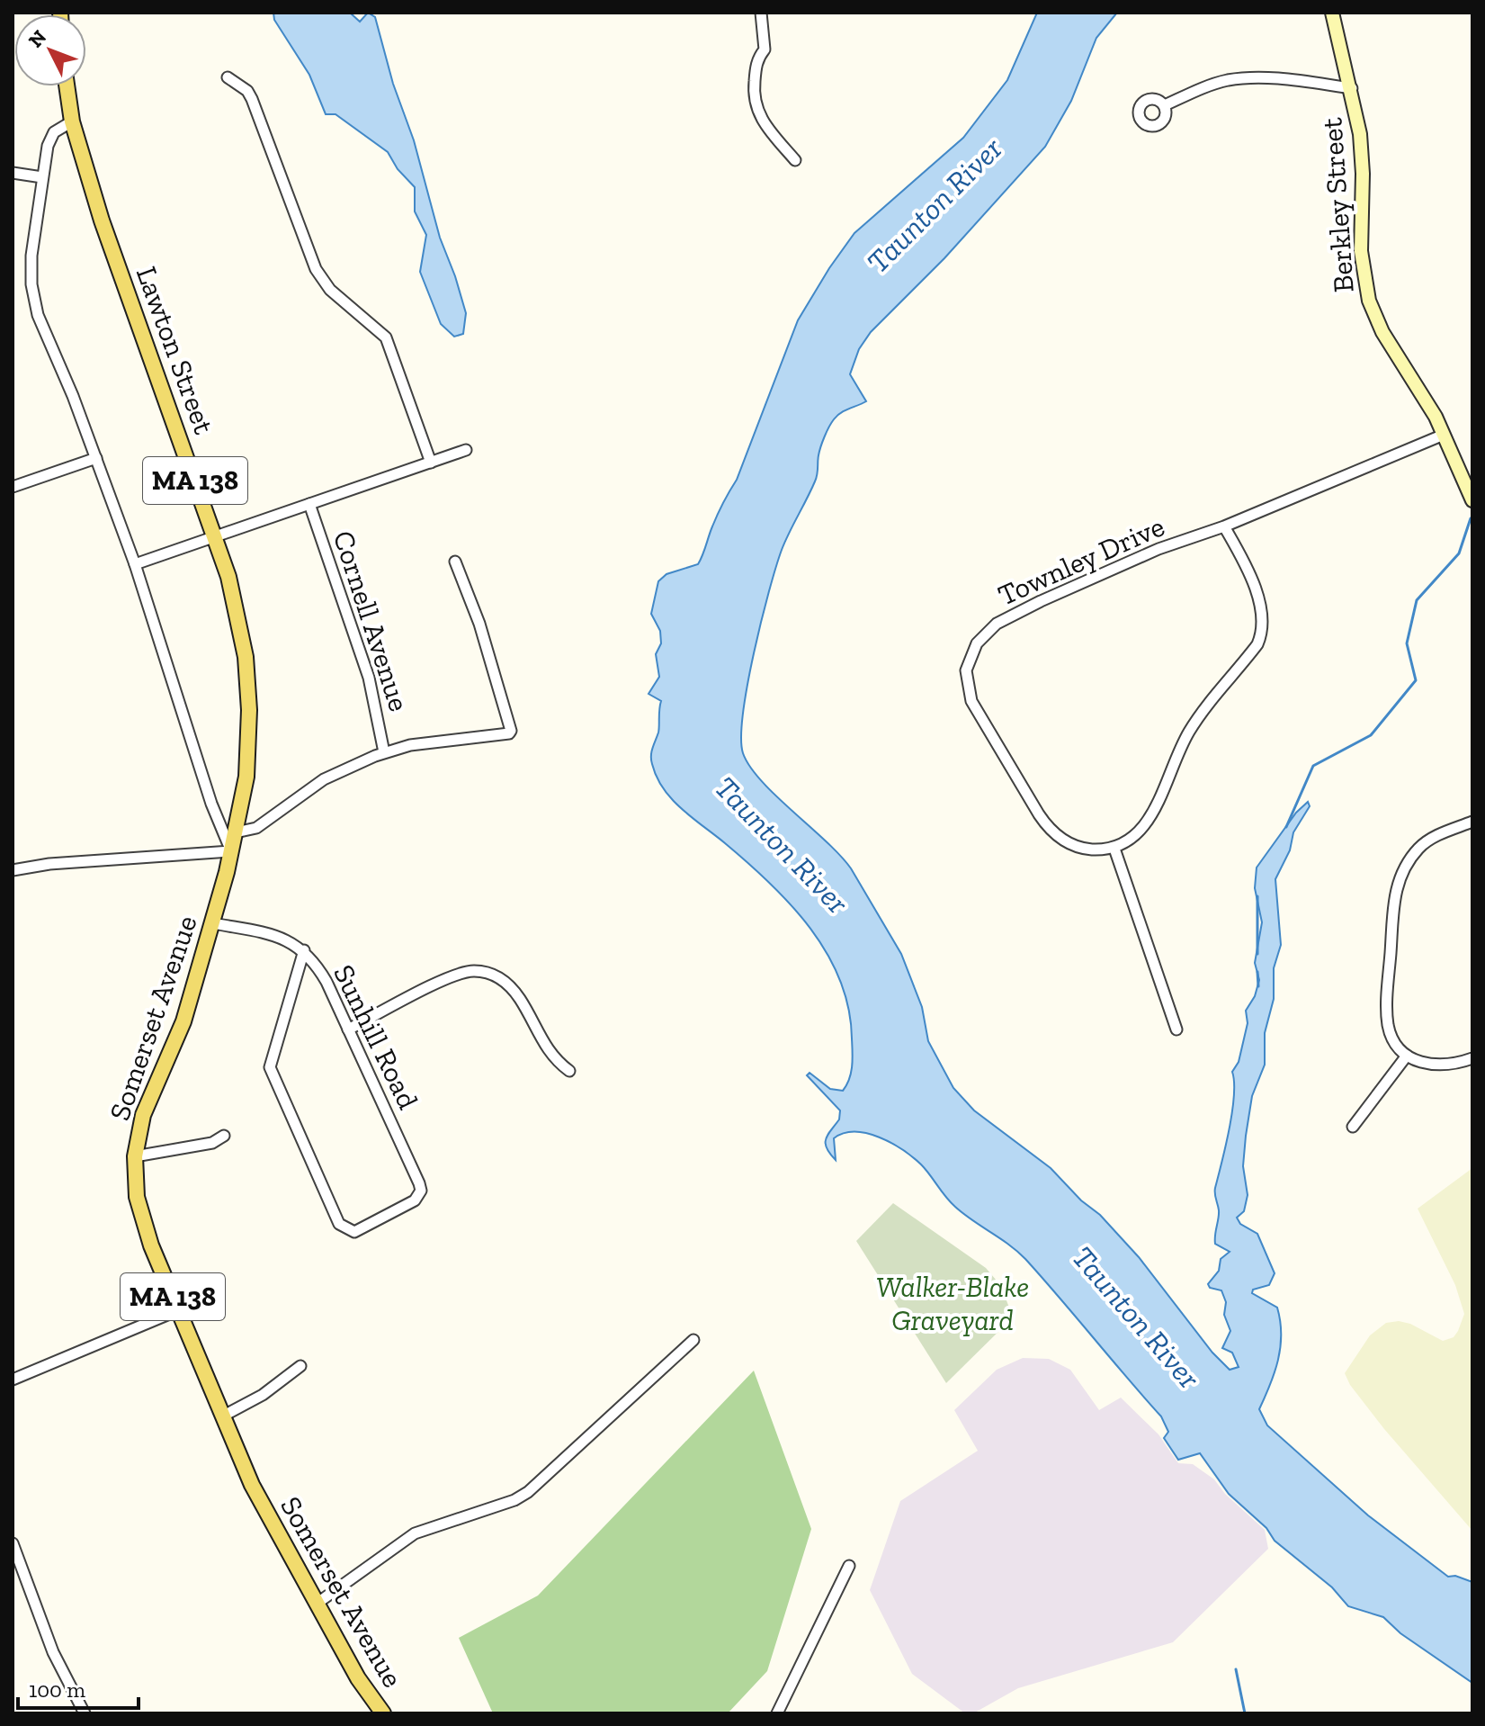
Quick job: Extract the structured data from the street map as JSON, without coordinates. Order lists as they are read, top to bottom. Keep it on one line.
{"streets":{"main road":["Berkley Street","Lawton Street","MA 138","Somerset Avenue"],"street":["Townley Drive","Cornell Avenue","Sunhill Road"]},"crossings":[["Berkley Street","Townley Drive"],["Lawton Street","MA 138"],["Lawton Street","Somerset Avenue"],["Somerset Avenue","Sunhill Road"]],"water":["Taunton River"],"parks":["Walker-Blake Graveyard"],"scale_bar":"100 m","north":"top left"}
